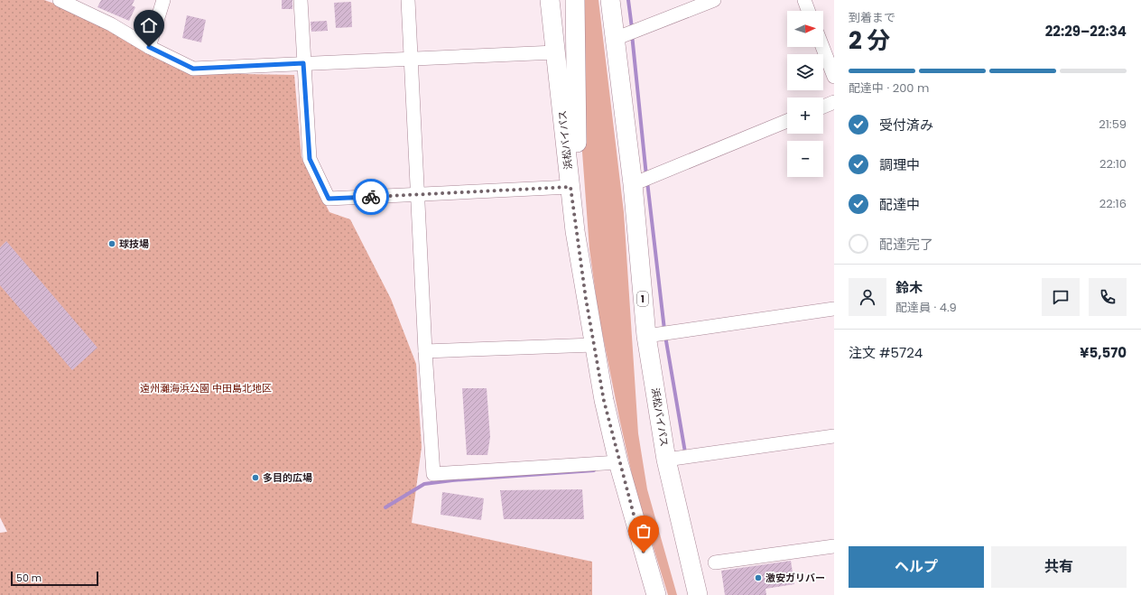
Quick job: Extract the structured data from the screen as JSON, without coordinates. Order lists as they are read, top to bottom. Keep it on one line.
{"streets":{"highway":["浜松バイパス","1"]},"parks":["遠州灘海浜公園 中田島北地区"],"places":["球技場","多目的広場","激安ガリバー"],"scale_bar":"50 m","north":"right","page":{"heading":["2 分","到着まで","22:29–22:34"],"panel":["鈴木","配達員 · 4.9","注文 #5724","¥5,570"],"map_buttons":["+","−"],"bar":"配達中 · 200 m","list":[["受付済み","21:59"],["調理中","22:10"],["配達中","22:16"],"配達完了"],"buttons":["ヘルプ","共有"],"scale":"50 m"}}
